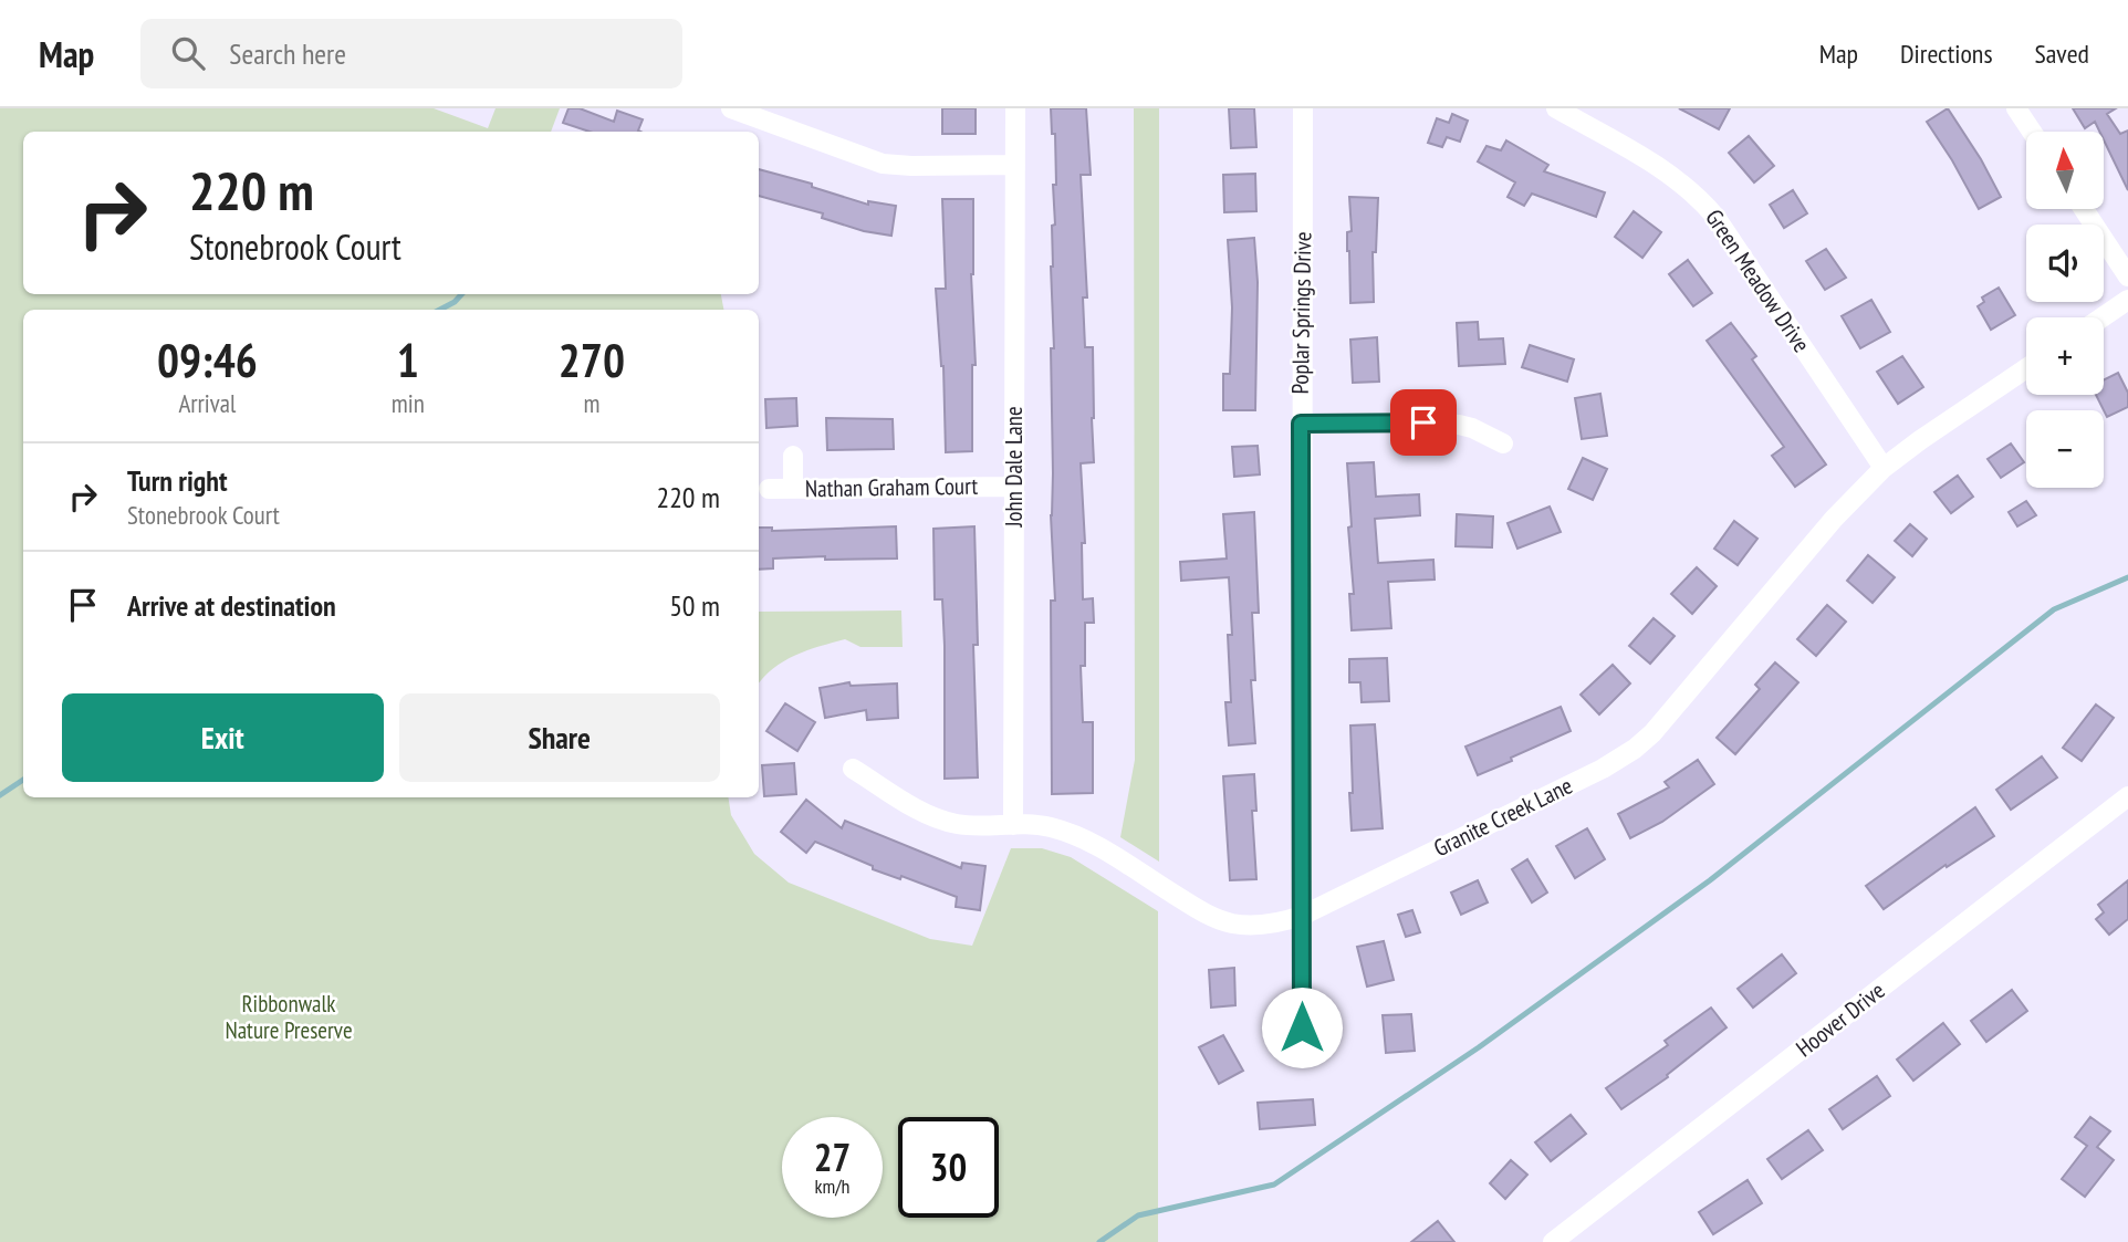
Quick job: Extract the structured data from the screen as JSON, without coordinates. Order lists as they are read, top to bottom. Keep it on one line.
{"streets":{"street":["Green Meadow Drive","Poplar Springs Drive","John Dale Lane","Nathan Graham Court","Granite Creek Lane","Hoover Drive"]},"crossings":[["Green Meadow Drive","Granite Creek Lane"],["Poplar Springs Drive","Granite Creek Lane"],["John Dale Lane","Nathan Graham Court"],["John Dale Lane","Granite Creek Lane"]],"parks":["Ribbonwalk Nature Preserve"],"north":"top","page":{"header":"Map","search":"Search here","nav":["Map","Directions","Saved"],"map_buttons":["+","−"],"turn":["220 m","Stonebrook Court"],"eta":["09:46","Arrival","1","min","270","m"],"list":[{"name":"Turn right","note":"Stonebrook Court","value":"220 m"},{"name":"Arrive at destination","value":"50 m"}],"buttons":["Exit","Share"],"speed":"27 km/h","limit":"30"}}
